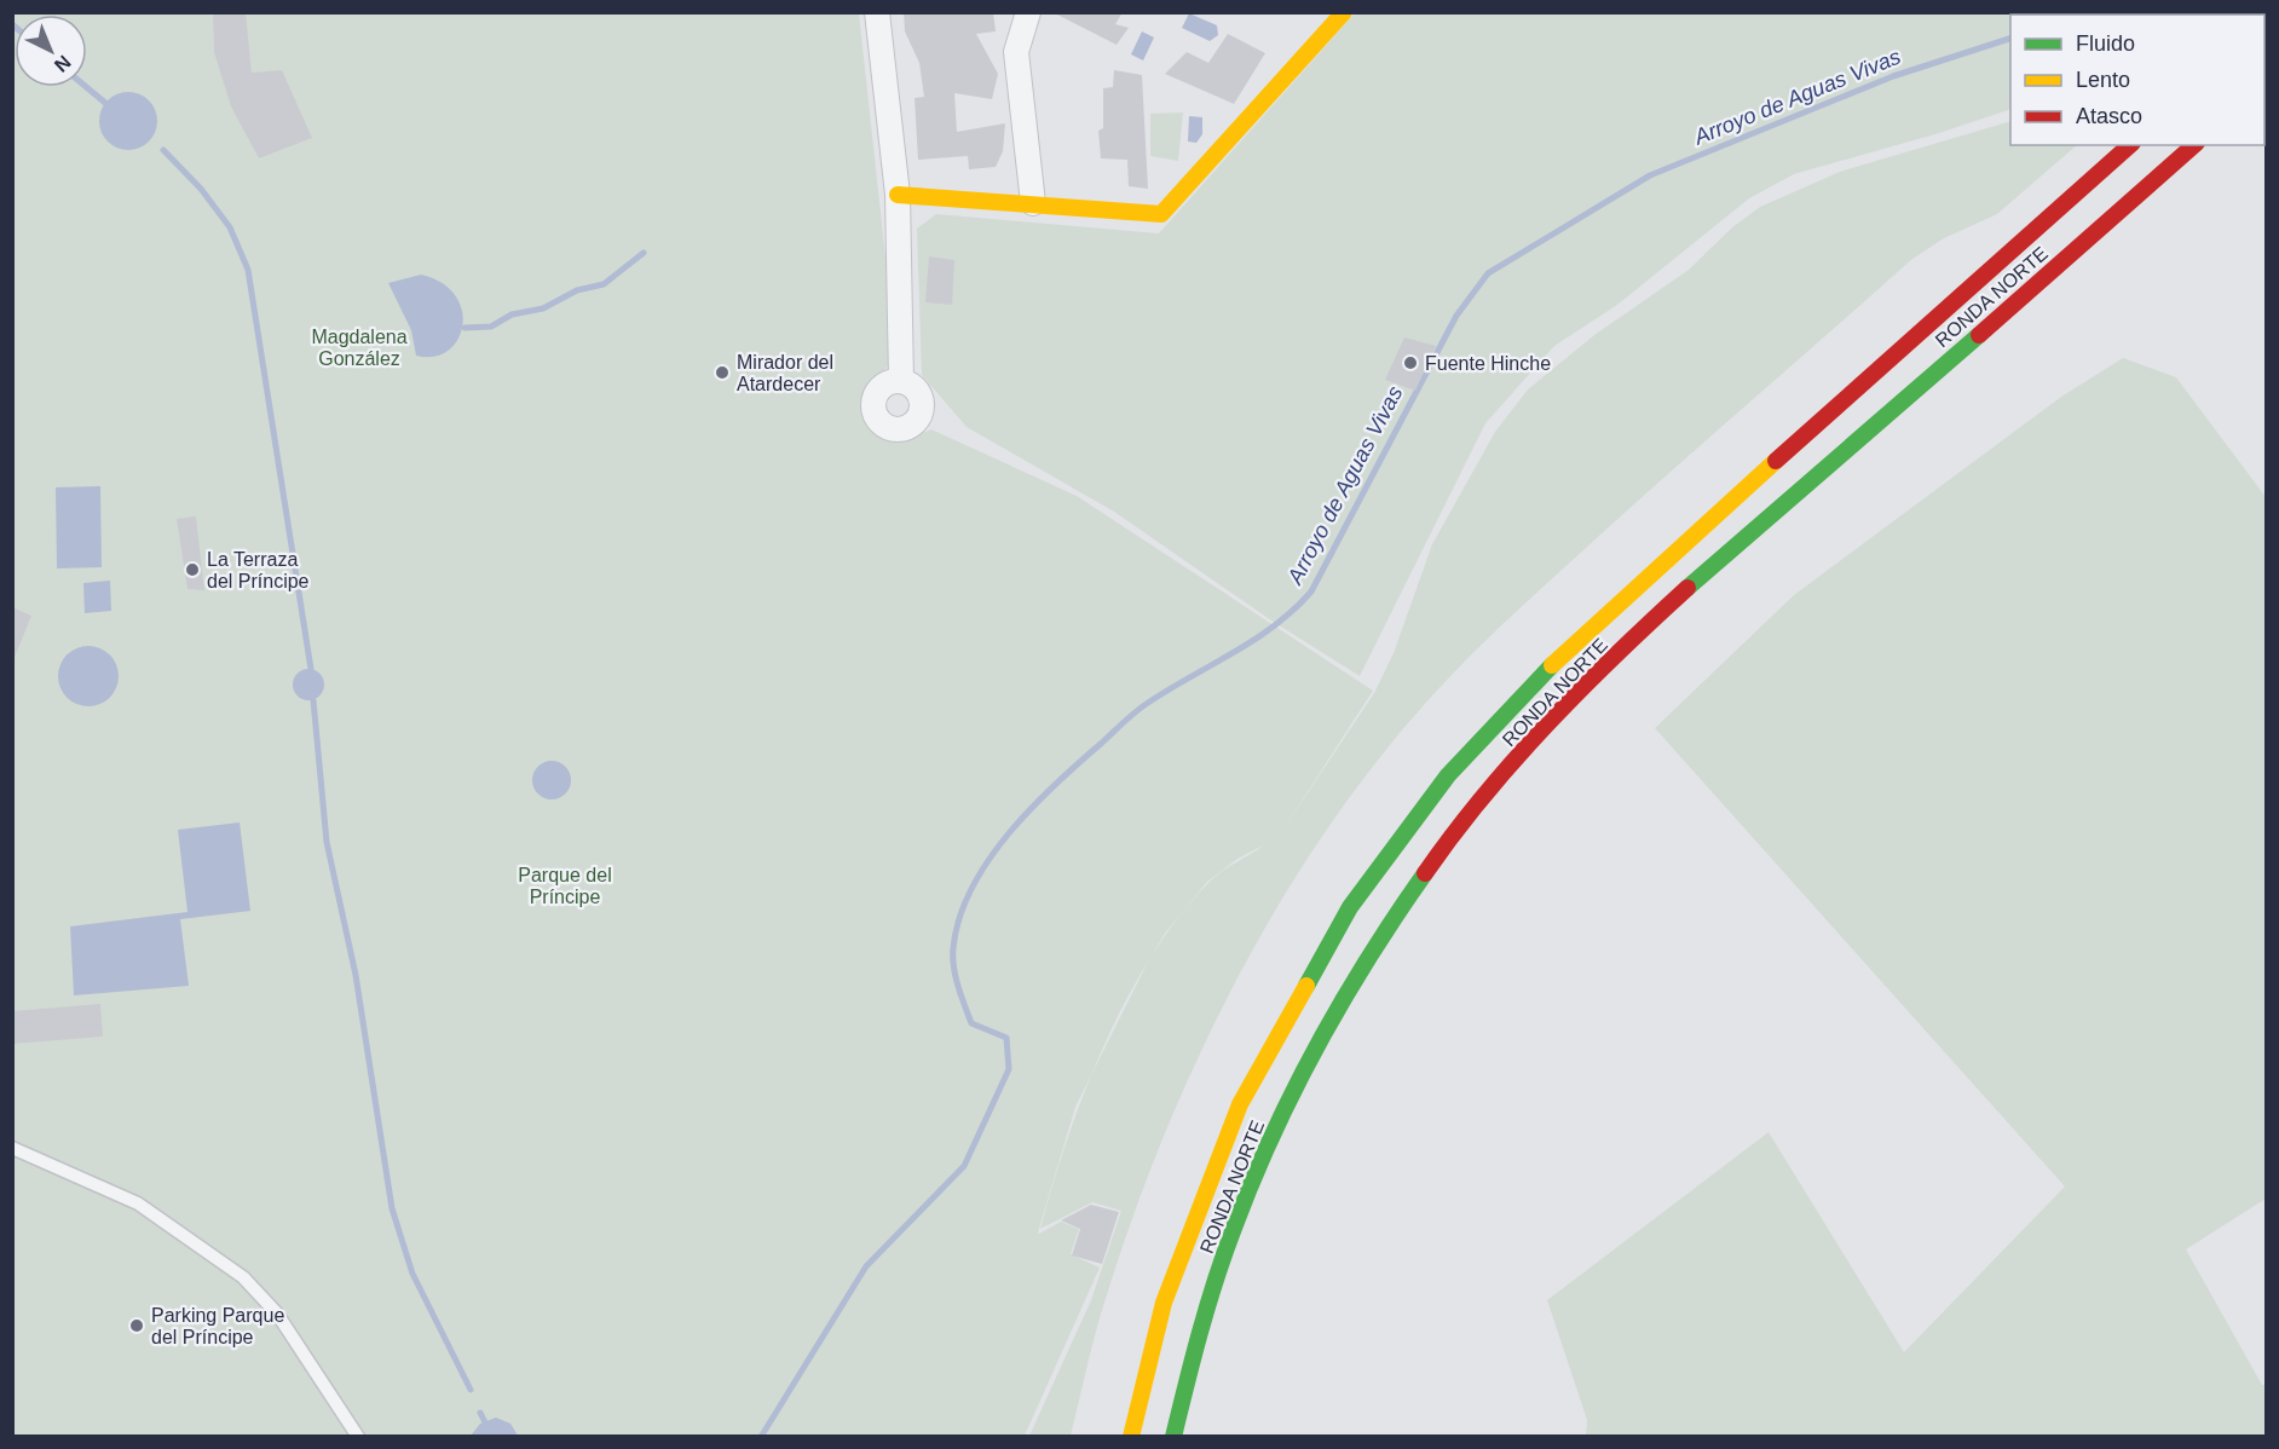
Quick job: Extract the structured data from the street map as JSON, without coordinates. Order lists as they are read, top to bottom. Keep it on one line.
{"streets":{"main road":["RONDA NORTE"]},"water":["Arroyo de Aguas Vivas"],"parks":["Magdalena González","Parque del Príncipe"],"places":["Fuente Hinche","Mirador del Atardecer","La Terraza del Príncipe","Parking Parque del Príncipe"],"legend":["Fluido","Lento","Atasco"],"north":"bottom right"}
